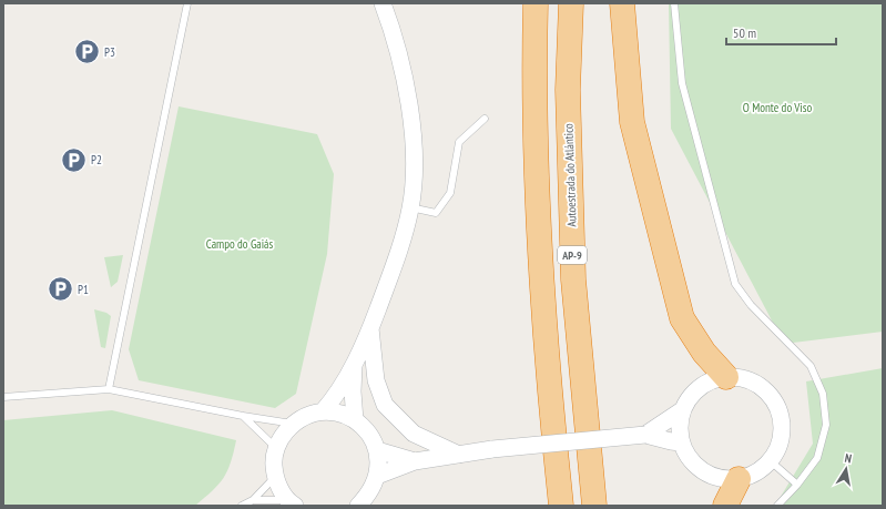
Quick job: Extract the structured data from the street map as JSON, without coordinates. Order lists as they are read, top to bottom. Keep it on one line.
{"streets":{"highway":["Autoestrada do Atlántico","AP-9"]},"parks":["O Monte do Viso","Campo do Gaiás"],"places":{"parking":["P3","P2","P1"]},"scale_bar":"50 m","north":"top"}
